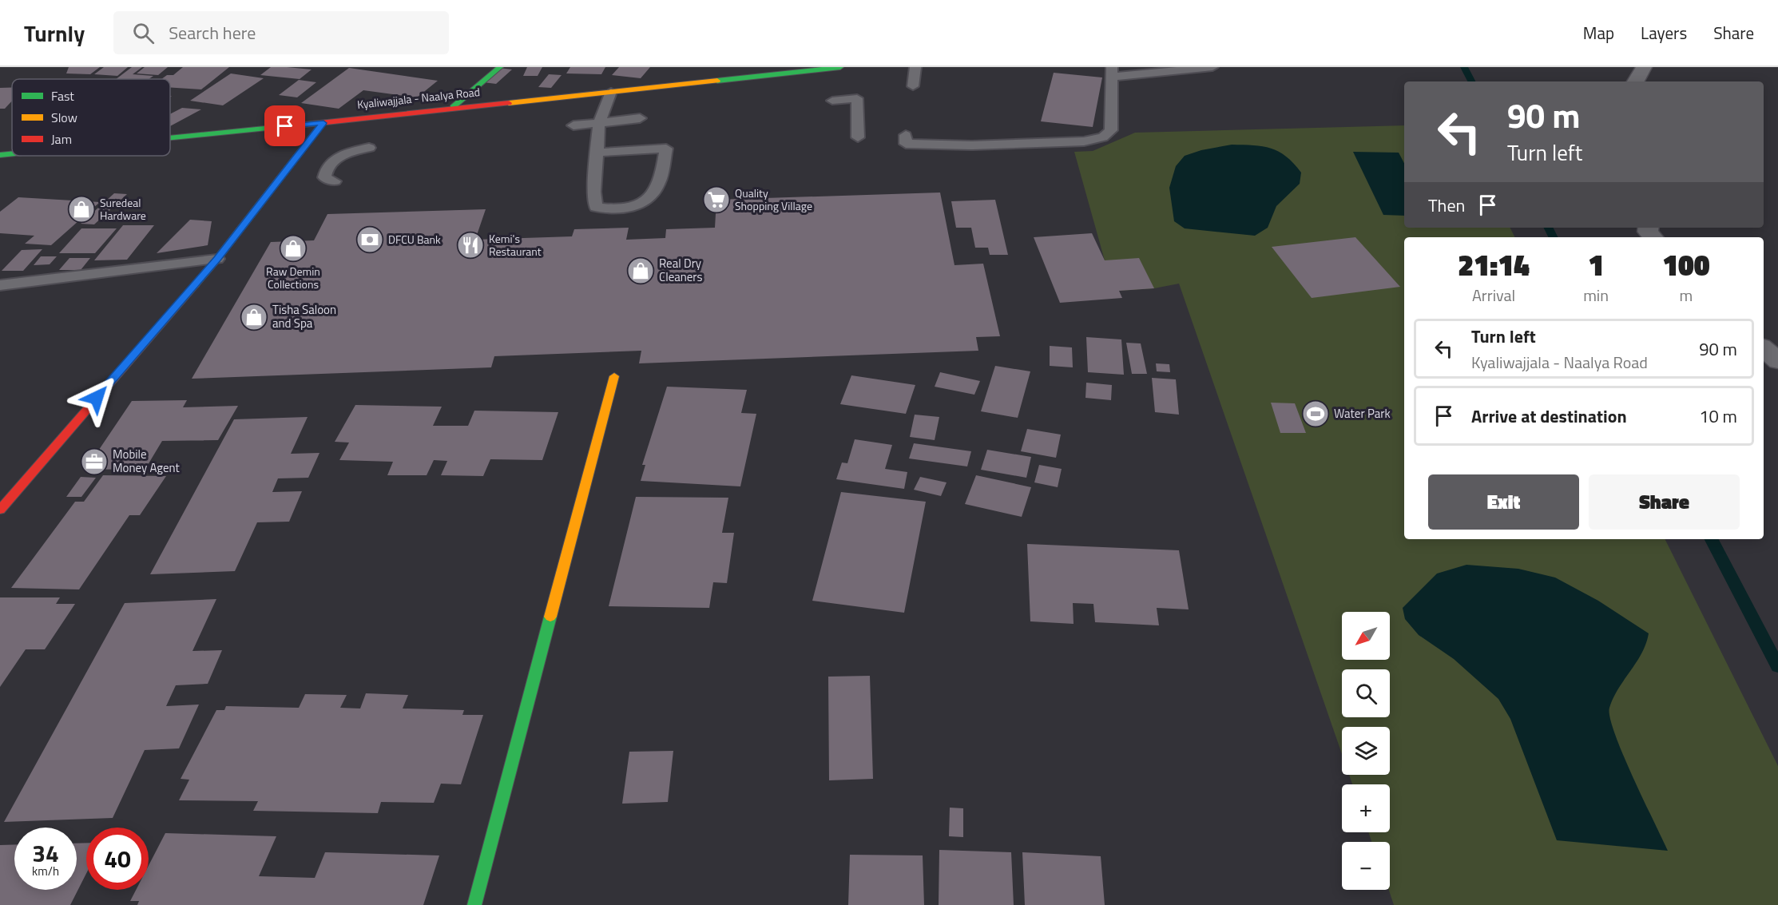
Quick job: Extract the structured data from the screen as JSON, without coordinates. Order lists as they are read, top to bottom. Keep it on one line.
{"streets":{"street":["Kyaliwajjala - Naalya Road"]},"places":{"supermarket":["Quality Shopping Village"],"shop":["Suredeal Hardware","Raw Demin Collections","Real Dry Cleaners","Tisha Saloon and Spa"],"bank":["DFCU Bank"],"restaurant":["Kemi's Restaurant"],"sports":["Water Park"],"office":["Mobile Money Agent"]},"legend":["Fast","Slow","Jam"],"north":"bottom left","page":{"header":"Turnly","search":"Search here","nav":["Map","Layers","Share"],"turn":["90 m","Turn left"],"then":"Then","eta":["21:14","Arrival","1","min","100","m"],"list":[{"name":"Turn left","note":"Kyaliwajjala - Naalya Road","value":"90 m"},{"name":"Arrive at destination","value":"10 m"}],"buttons":["Exit","Share"],"map_buttons":["+","−"],"speed":"34 km/h","limit":"40"}}
